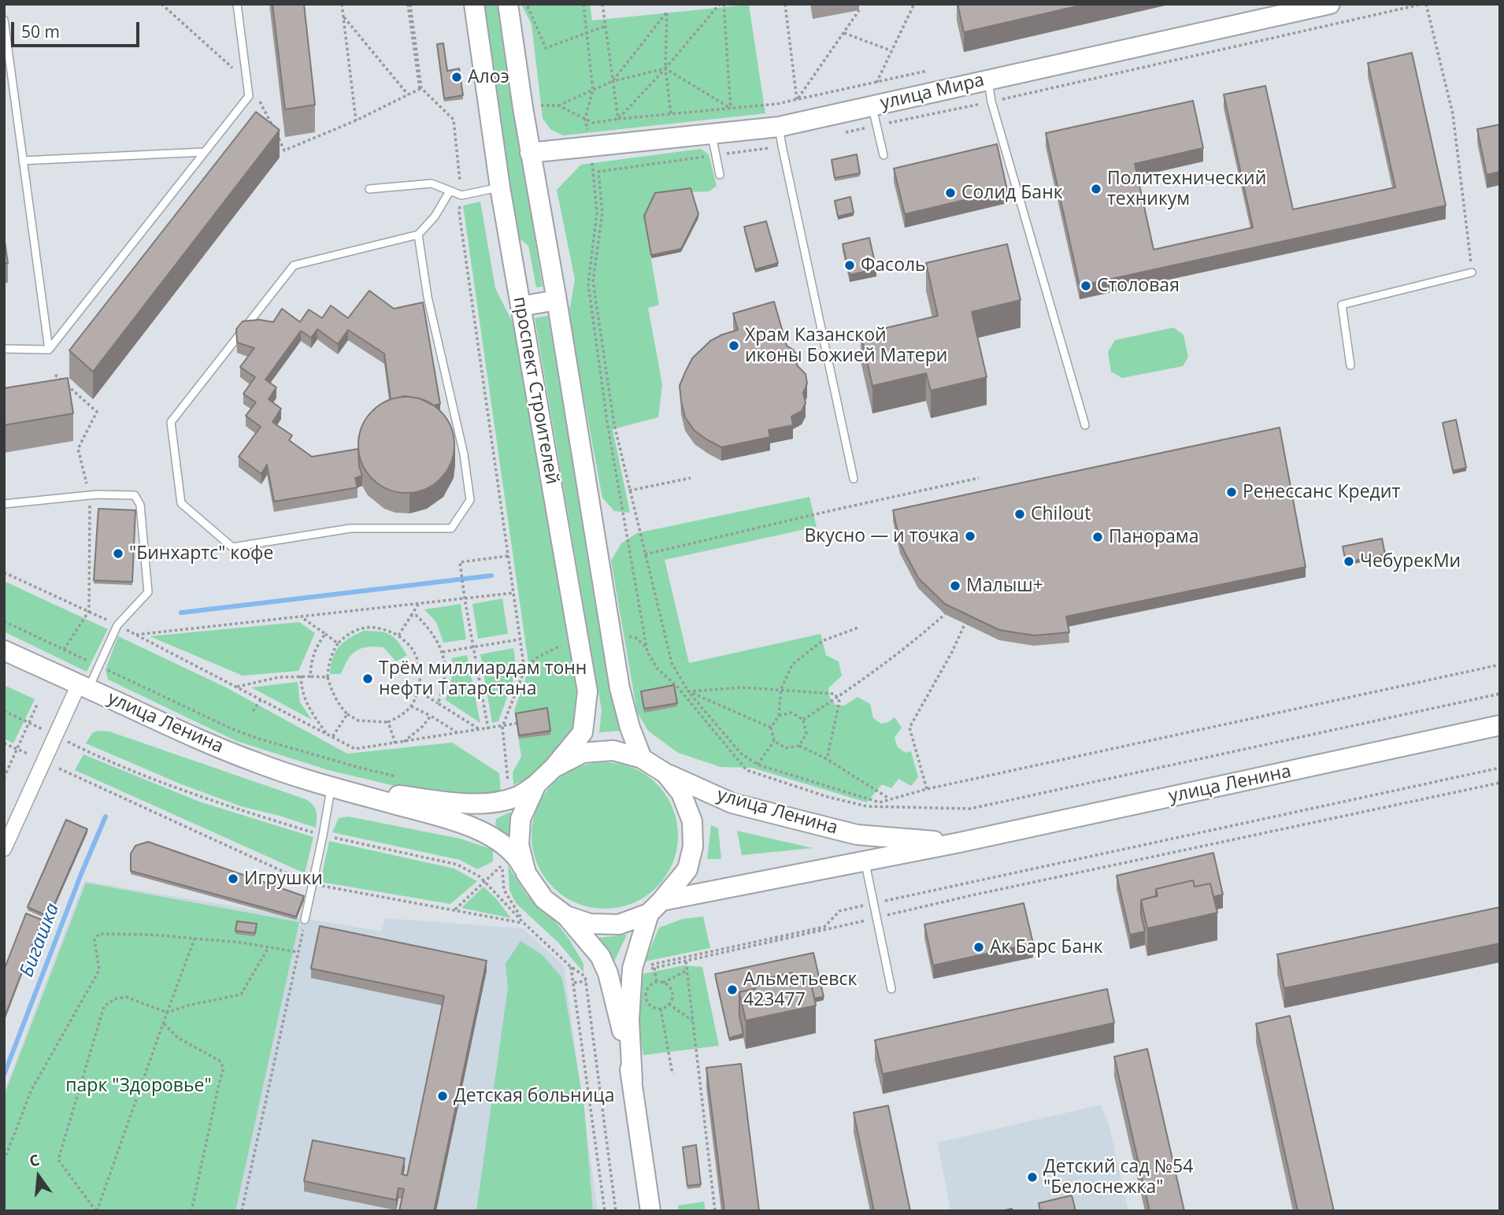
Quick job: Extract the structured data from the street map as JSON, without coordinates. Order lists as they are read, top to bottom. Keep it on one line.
{"streets":{"street":["улица Мира","проспект Строителей","улица Ленина"]},"crossings":[["улица Мира","проспект Строителей"],["проспект Строителей","улица Ленина"]],"water":["Бигашка"],"parks":["парк \"Здоровье\""],"places":["Алоэ","Политехнический техникум","Солид Банк","Фасоль","Столовая","Храм Казанской иконы Божией Матери","Ренессанс Кредит","Chilout","Вкусно — и точка","Панорама","\"Бинхартс\" кофе","ЧебурекМи","Малыш+","Трём миллиардам тонн нефти Татарстана","Игрушки","Ак Барс Банк","Альметьевск 423477","Детская больница","Детский сад №54 \"Белоснежка\""],"scale_bar":"50 m","north":"top"}
